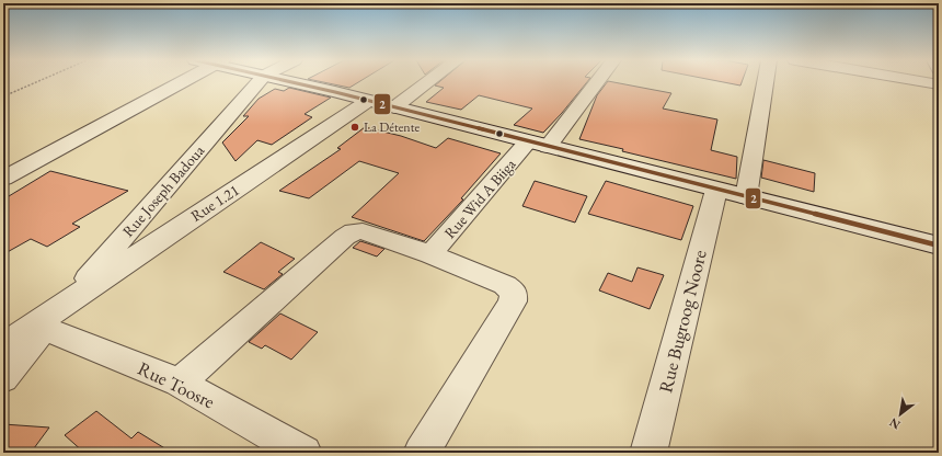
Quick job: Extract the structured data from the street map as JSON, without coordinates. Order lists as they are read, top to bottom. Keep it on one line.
{"streets":{"street":["Rue Joseph Badoua","Rue Wid A Biiga","Rue 1.21","Rue Bugroog Noore","Rue Toosre"]},"crossings":[["Rue Joseph Badoua","Rue 1.21"],["Rue Joseph Badoua","Rue Toosre"],["Rue 1.21","Rue Toosre"]],"places":["La Détente"],"lines":["transit line 2"],"north":"bottom left"}
